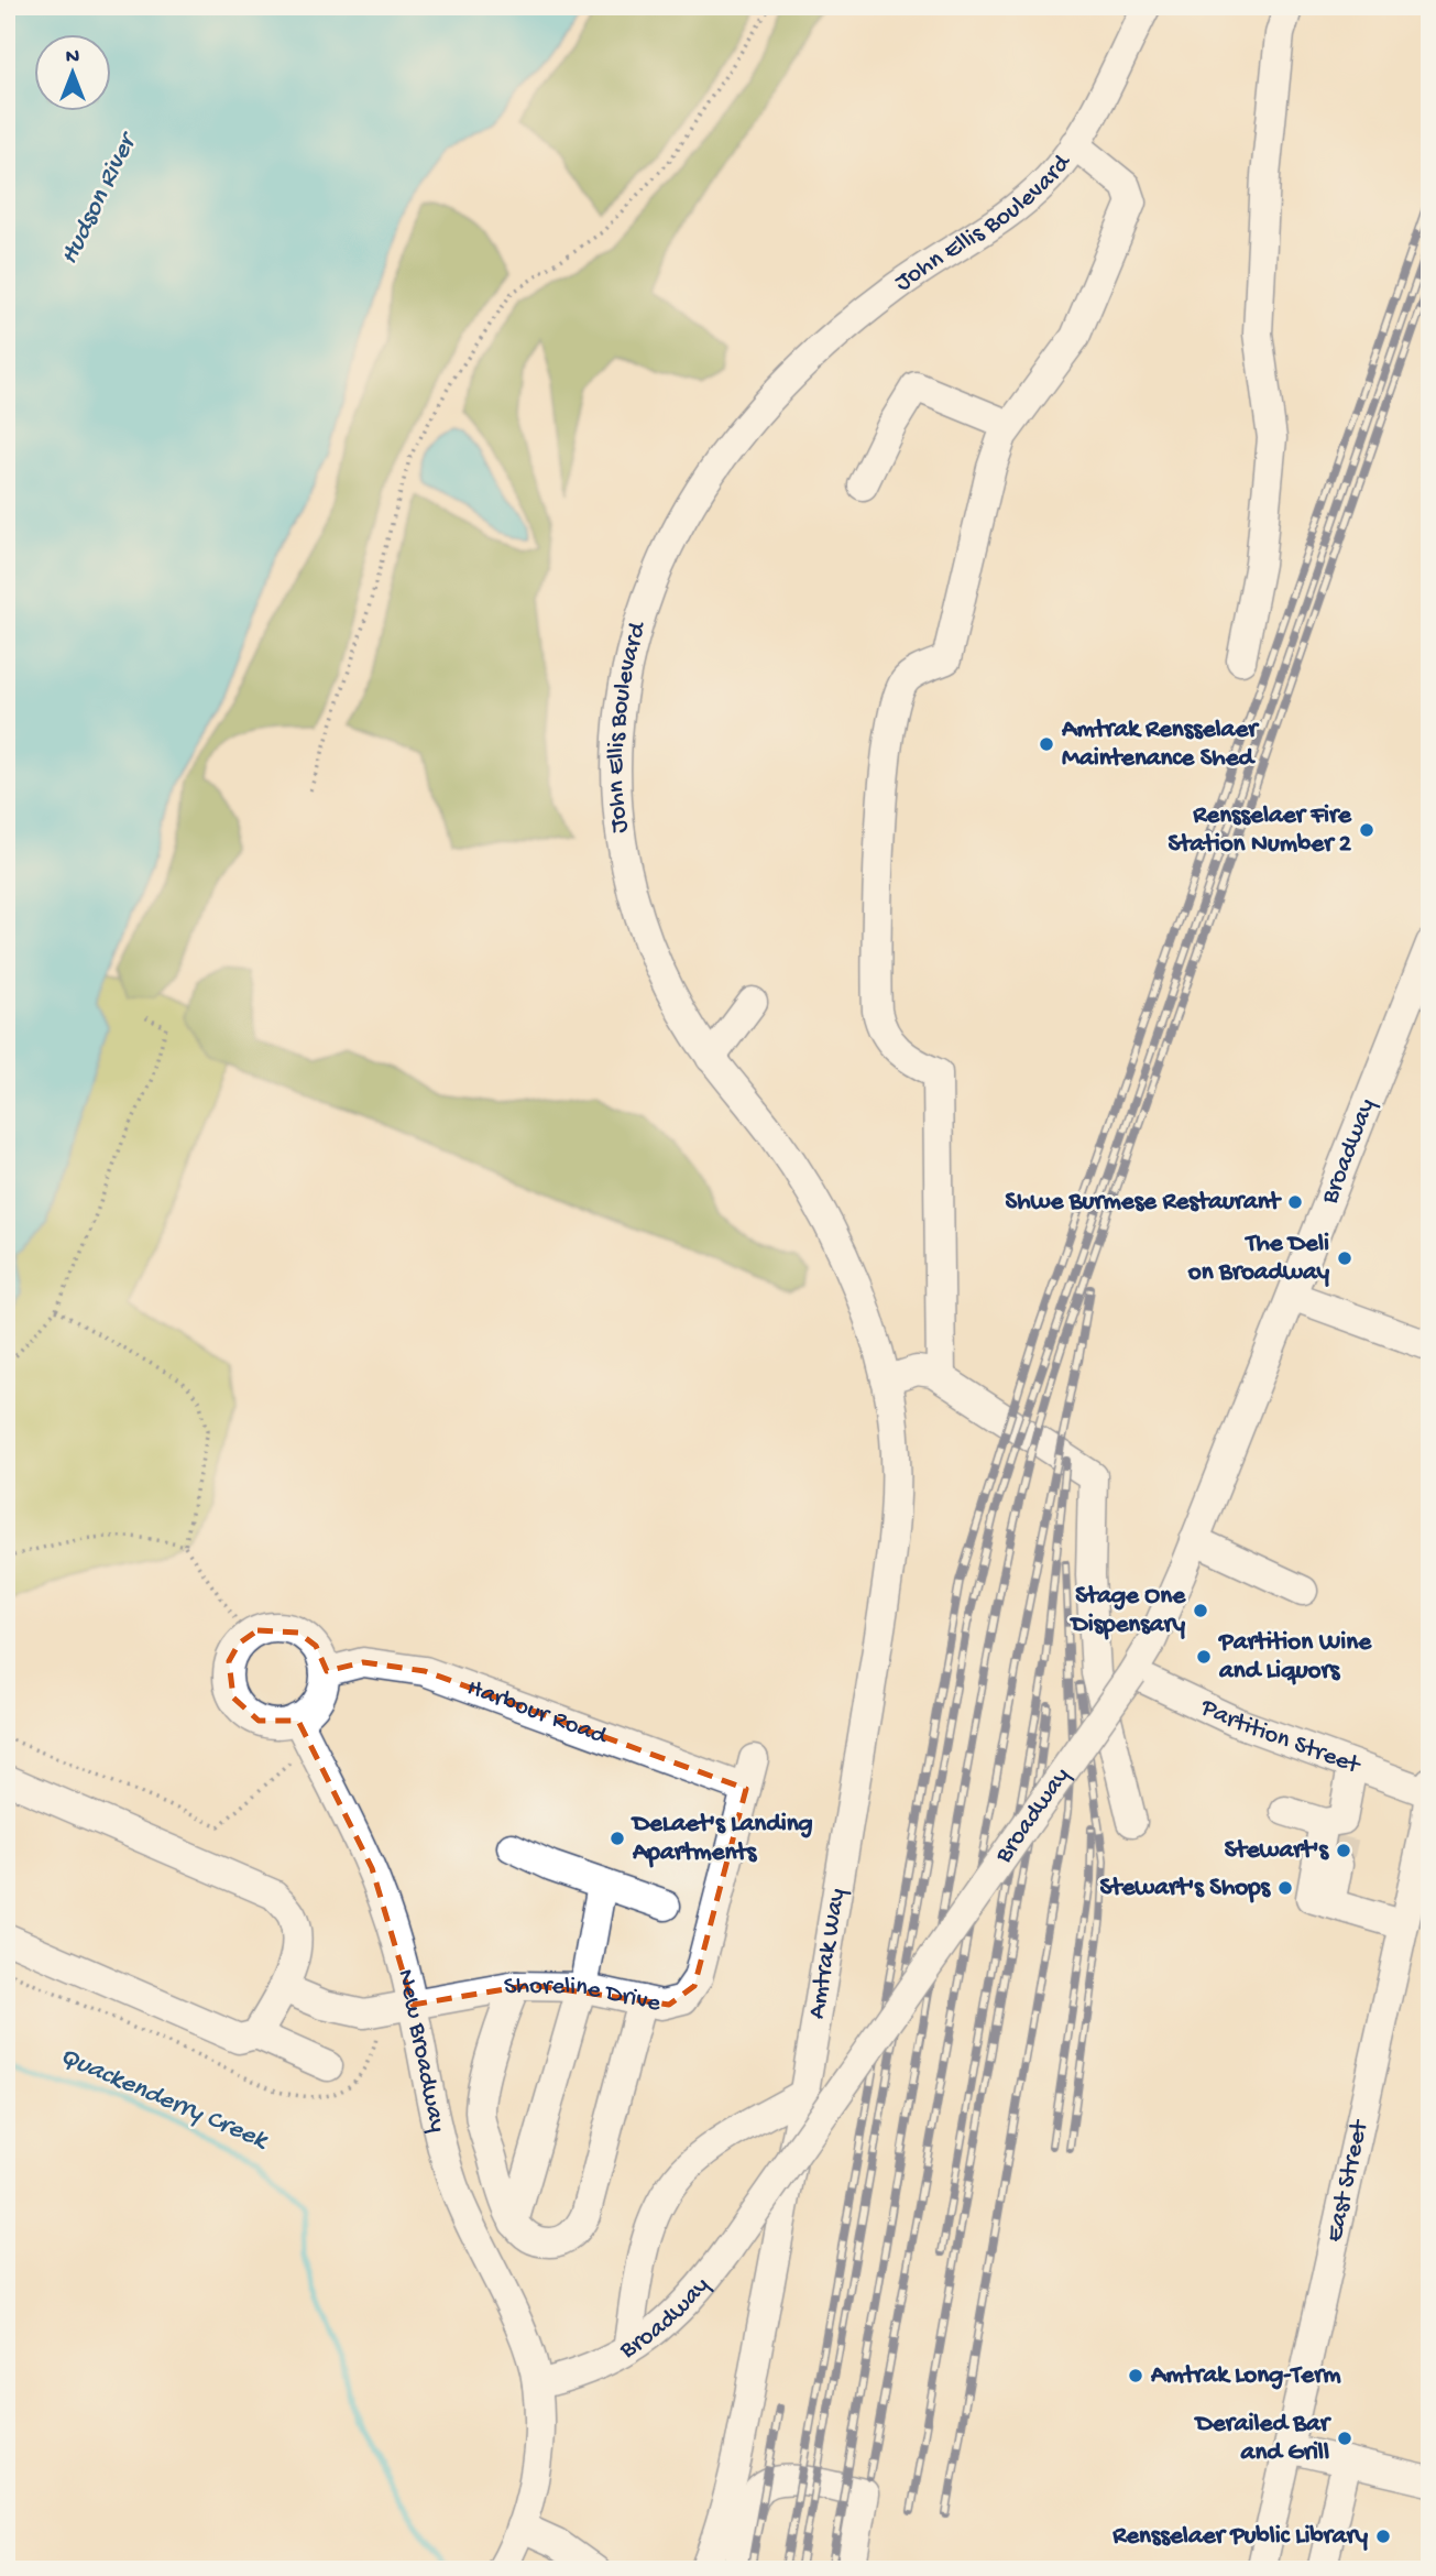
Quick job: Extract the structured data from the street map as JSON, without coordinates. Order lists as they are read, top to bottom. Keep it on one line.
{"streets":{"street":["John Ellis Boulevard","Broadway","Harbour Road","Partition Street","Amtrak Way","Shoreline Drive","New Broadway","East Street"]},"crossings":[["John Ellis Boulevard","Amtrak Way"],["Broadway","Partition Street"],["Broadway","New Broadway"],["Harbour Road","Shoreline Drive"],["Harbour Road","New Broadway"],["Partition Street","East Street"],["Shoreline Drive","New Broadway"]],"water":["Hudson River","Quackenderry Creek"],"places":["Amtrak Rensselaer Maintenance Shed","Rensselaer Fire Station Number 2","Shwe Burmese Restaurant","The Deli on Broadway","Stage One Dispensary","Partition Wine and Liquors","DeLaet's Landing Apartments","Stewart's","Stewart's Shops","Amtrak Long-Term","Derailed Bar and Grill","Rensselaer Public Library"],"north":"top"}
